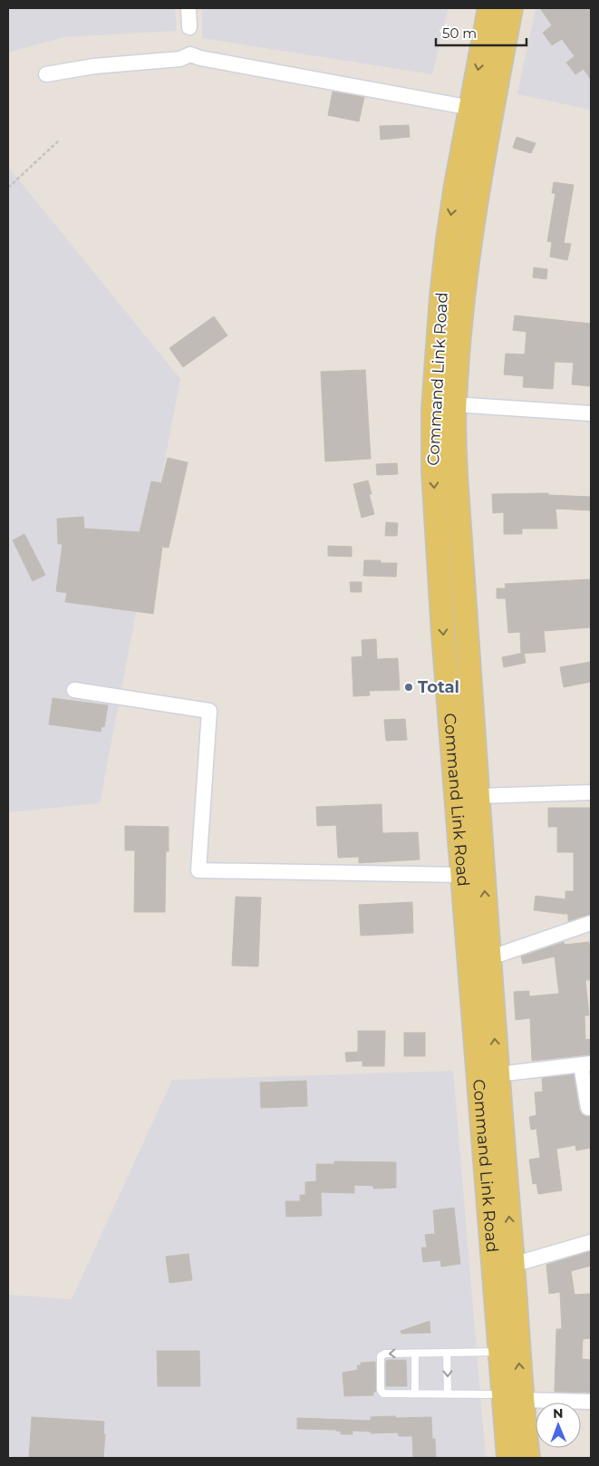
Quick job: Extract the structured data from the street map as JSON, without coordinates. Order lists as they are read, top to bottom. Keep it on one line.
{"streets":{"main road":["Command Link Road"]},"places":["Total"],"scale_bar":"50 m","north":"top"}
